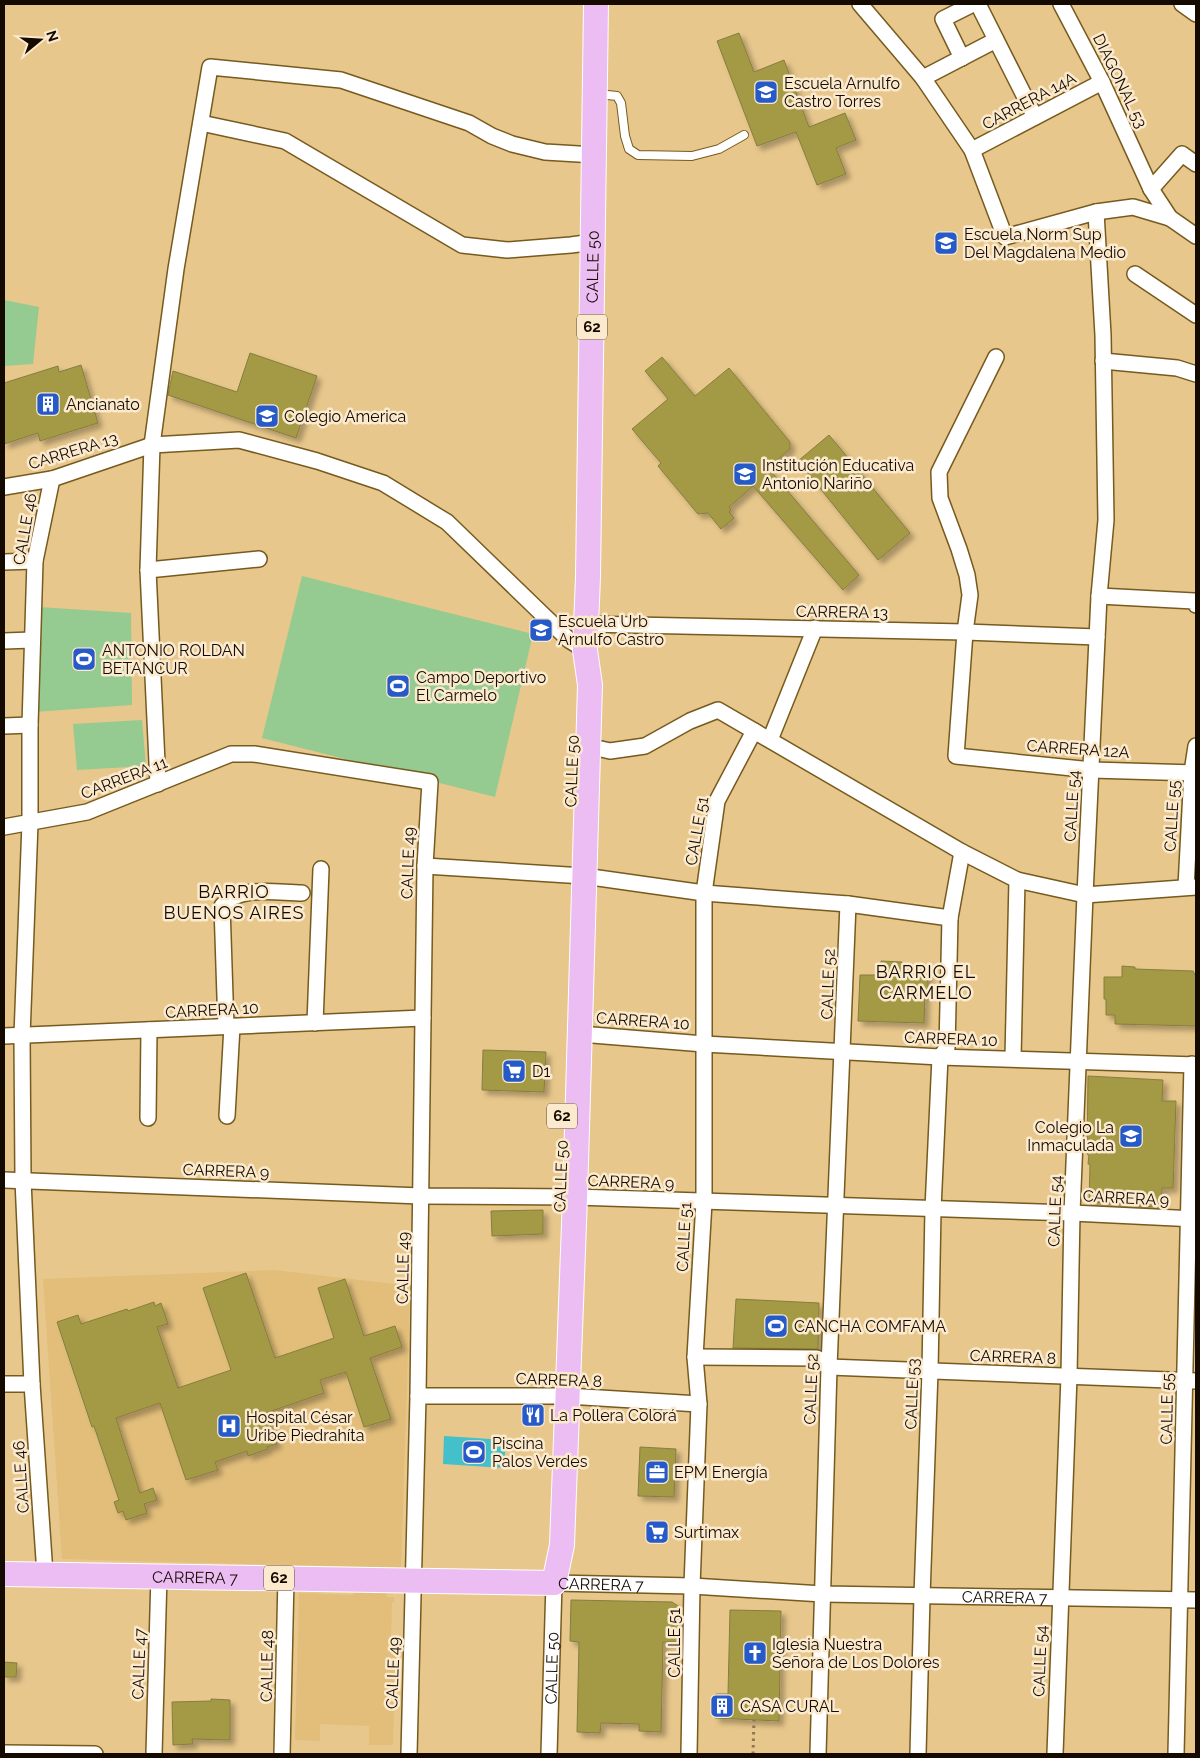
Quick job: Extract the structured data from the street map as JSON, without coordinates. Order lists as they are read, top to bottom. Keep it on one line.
{"streets":{"main road":["CALLE 50","62","CARRERA 7"],"street":["DIAGONAL 53","CARRERA 14A","CARRERA 13","CALLE 46","CARRERA 12A","CARRERA 11","CALLE 54","CALLE 55","CALLE 51","CALLE 49","CALLE 52","CARRERA 10","CARRERA 9","CARRERA 8","CALLE 53","CALLE 47","CALLE 48"]},"crossings":[["DIAGONAL 53","CARRERA 14A"],["CALLE 50","CARRERA 13"],["CALLE 50","CARRERA 10"],["CALLE 50","CARRERA 9"],["CALLE 50","CARRERA 8"],["CALLE 50","CARRERA 7"],["CARRERA 13","CALLE 46"],["CARRERA 13","CARRERA 12A"],["CARRERA 13","CALLE 54"],["CALLE 46","CARRERA 11"],["CALLE 46","CARRERA 10"],["CALLE 46","CARRERA 9"],["CALLE 46","CARRERA 7"],["CARRERA 12A","CALLE 54"],["CARRERA 12A","CALLE 55"],["CARRERA 11","CALLE 49"],["CALLE 54","CARRERA 10"],["CALLE 54","CARRERA 9"],["CALLE 54","CARRERA 8"],["CALLE 54","CARRERA 7"],["CALLE 55","CARRERA 10"],["CALLE 55","CARRERA 9"],["CALLE 55","CARRERA 8"],["CALLE 55","CARRERA 7"],["CALLE 51","CARRERA 10"],["CALLE 51","CARRERA 9"],["CALLE 51","CARRERA 8"],["CALLE 51","CARRERA 7"],["CALLE 49","CARRERA 10"],["CALLE 49","CARRERA 9"],["CALLE 49","CARRERA 8"],["CALLE 49","CARRERA 7"],["CALLE 52","CARRERA 10"],["CALLE 52","CARRERA 9"],["CALLE 52","CARRERA 8"],["CALLE 52","CARRERA 7"],["CARRERA 10","CALLE 53"],["CARRERA 9","CALLE 53"],["CARRERA 8","CALLE 53"],["CALLE 53","CARRERA 7"],["CARRERA 7","CALLE 47"],["CARRERA 7","CALLE 48"]],"districts":["BARRIO BUENOS AIRES","BARRIO EL CARMELO"],"places":{"school or university":["Escuela Arnulfo Castro Torres","Escuela Norm Sup Del Magdalena Medio","Colegio America","Institución Educativa Antonio Nariño","Escuela Urb Arnulfo Castro","Colegio La Inmaculada"],"building":["Ancianato","CASA CURAL"],"sports":["ANTONIO ROLDAN BETANCUR","Campo Deportivo El Carmelo","CANCHA COMFAMA","Piscina Palos Verdes"],"supermarket":["D1","Surtimax"],"restaurant":["La Pollera Colorá"],"hospital":["Hospital César Uribe Piedrahíta"],"office":["EPM Energía"],"church":["Iglesia Nuestra Señora de Los Dolores"]},"north":"right"}
